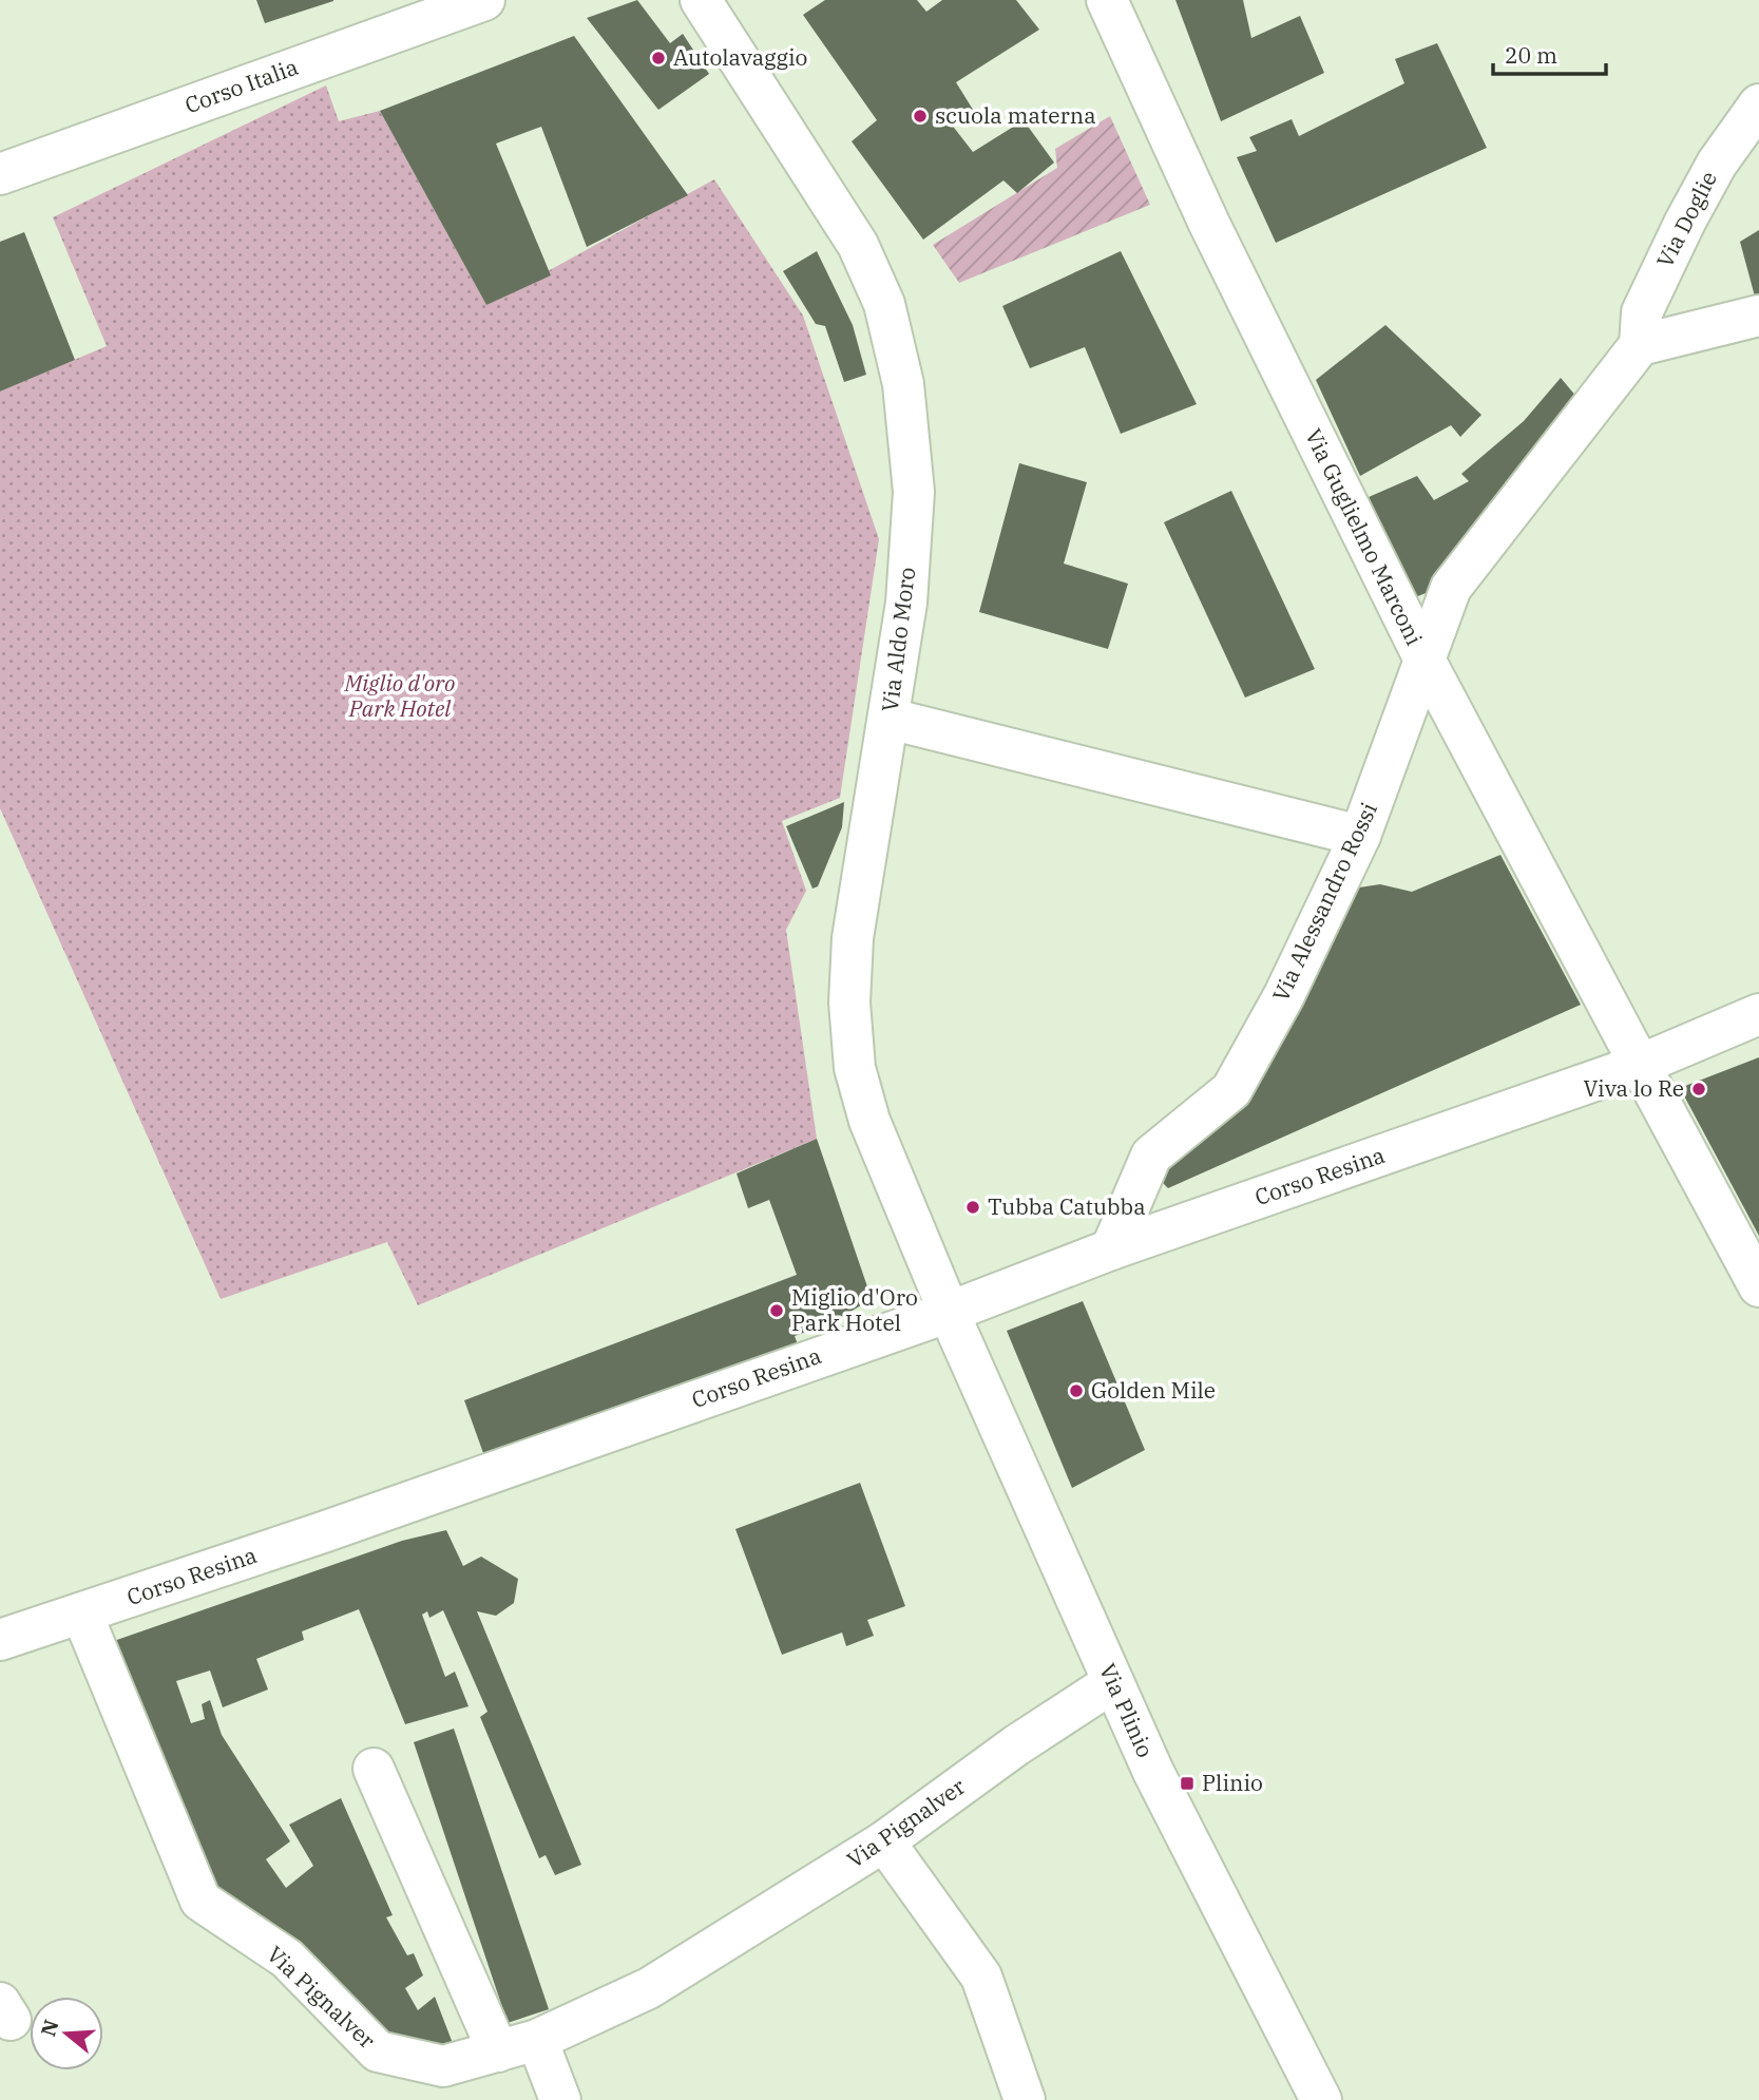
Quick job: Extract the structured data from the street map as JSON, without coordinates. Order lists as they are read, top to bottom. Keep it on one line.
{"streets":{"street":["Corso Italia","Via Doglie","Via Guglielmo Marconi","Via Aldo Moro","Via Alessandro Rossi","Corso Resina","Via Plinio","Via Pignalver"]},"crossings":[["Via Doglie","Via Alessandro Rossi"],["Via Guglielmo Marconi","Via Alessandro Rossi"],["Via Guglielmo Marconi","Corso Resina"],["Via Aldo Moro","Corso Resina"],["Via Aldo Moro","Via Plinio"],["Via Alessandro Rossi","Corso Resina"],["Corso Resina","Via Plinio"],["Corso Resina","Via Pignalver"],["Via Plinio","Via Pignalver"]],"parks":["Miglio d'oro Park Hotel"],"places":{"other":["Autolavaggio","scuola materna","Viva lo Re","Tubba Catubba","Miglio d'Oro Park Hotel","Golden Mile"],"transit":["Plinio"]},"scale_bar":"20 m","north":"left"}
